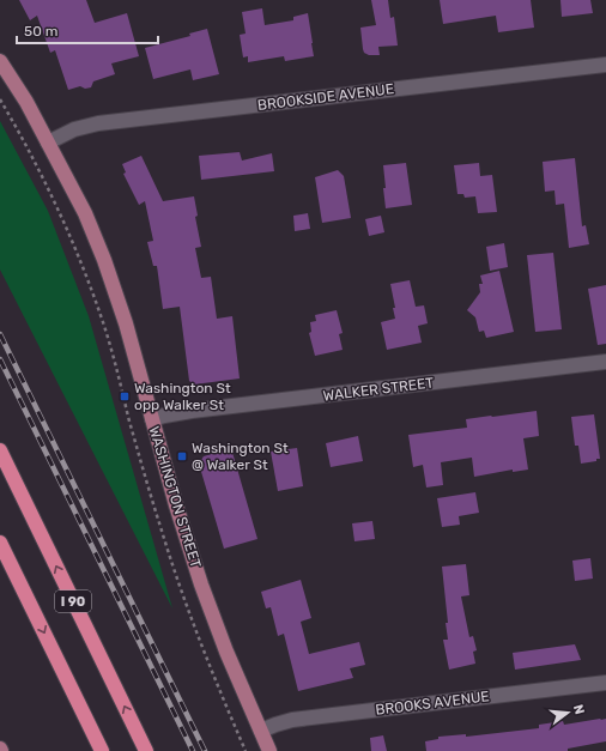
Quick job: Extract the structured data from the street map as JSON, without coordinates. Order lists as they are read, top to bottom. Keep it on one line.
{"streets":{"highway":["I 90"],"main road":["WASHINGTON STREET"],"street":["BROOKSIDE AVENUE","WALKER STREET","BROOKS AVENUE"]},"crossings":[["BROOKSIDE AVENUE","WASHINGTON STREET"],["WALKER STREET","WASHINGTON STREET"],["WASHINGTON STREET","BROOKS AVENUE"]],"places":{"transit":["Washington St opp Walker St","Washington St @ Walker St"]},"scale_bar":"50 m","north":"right"}
